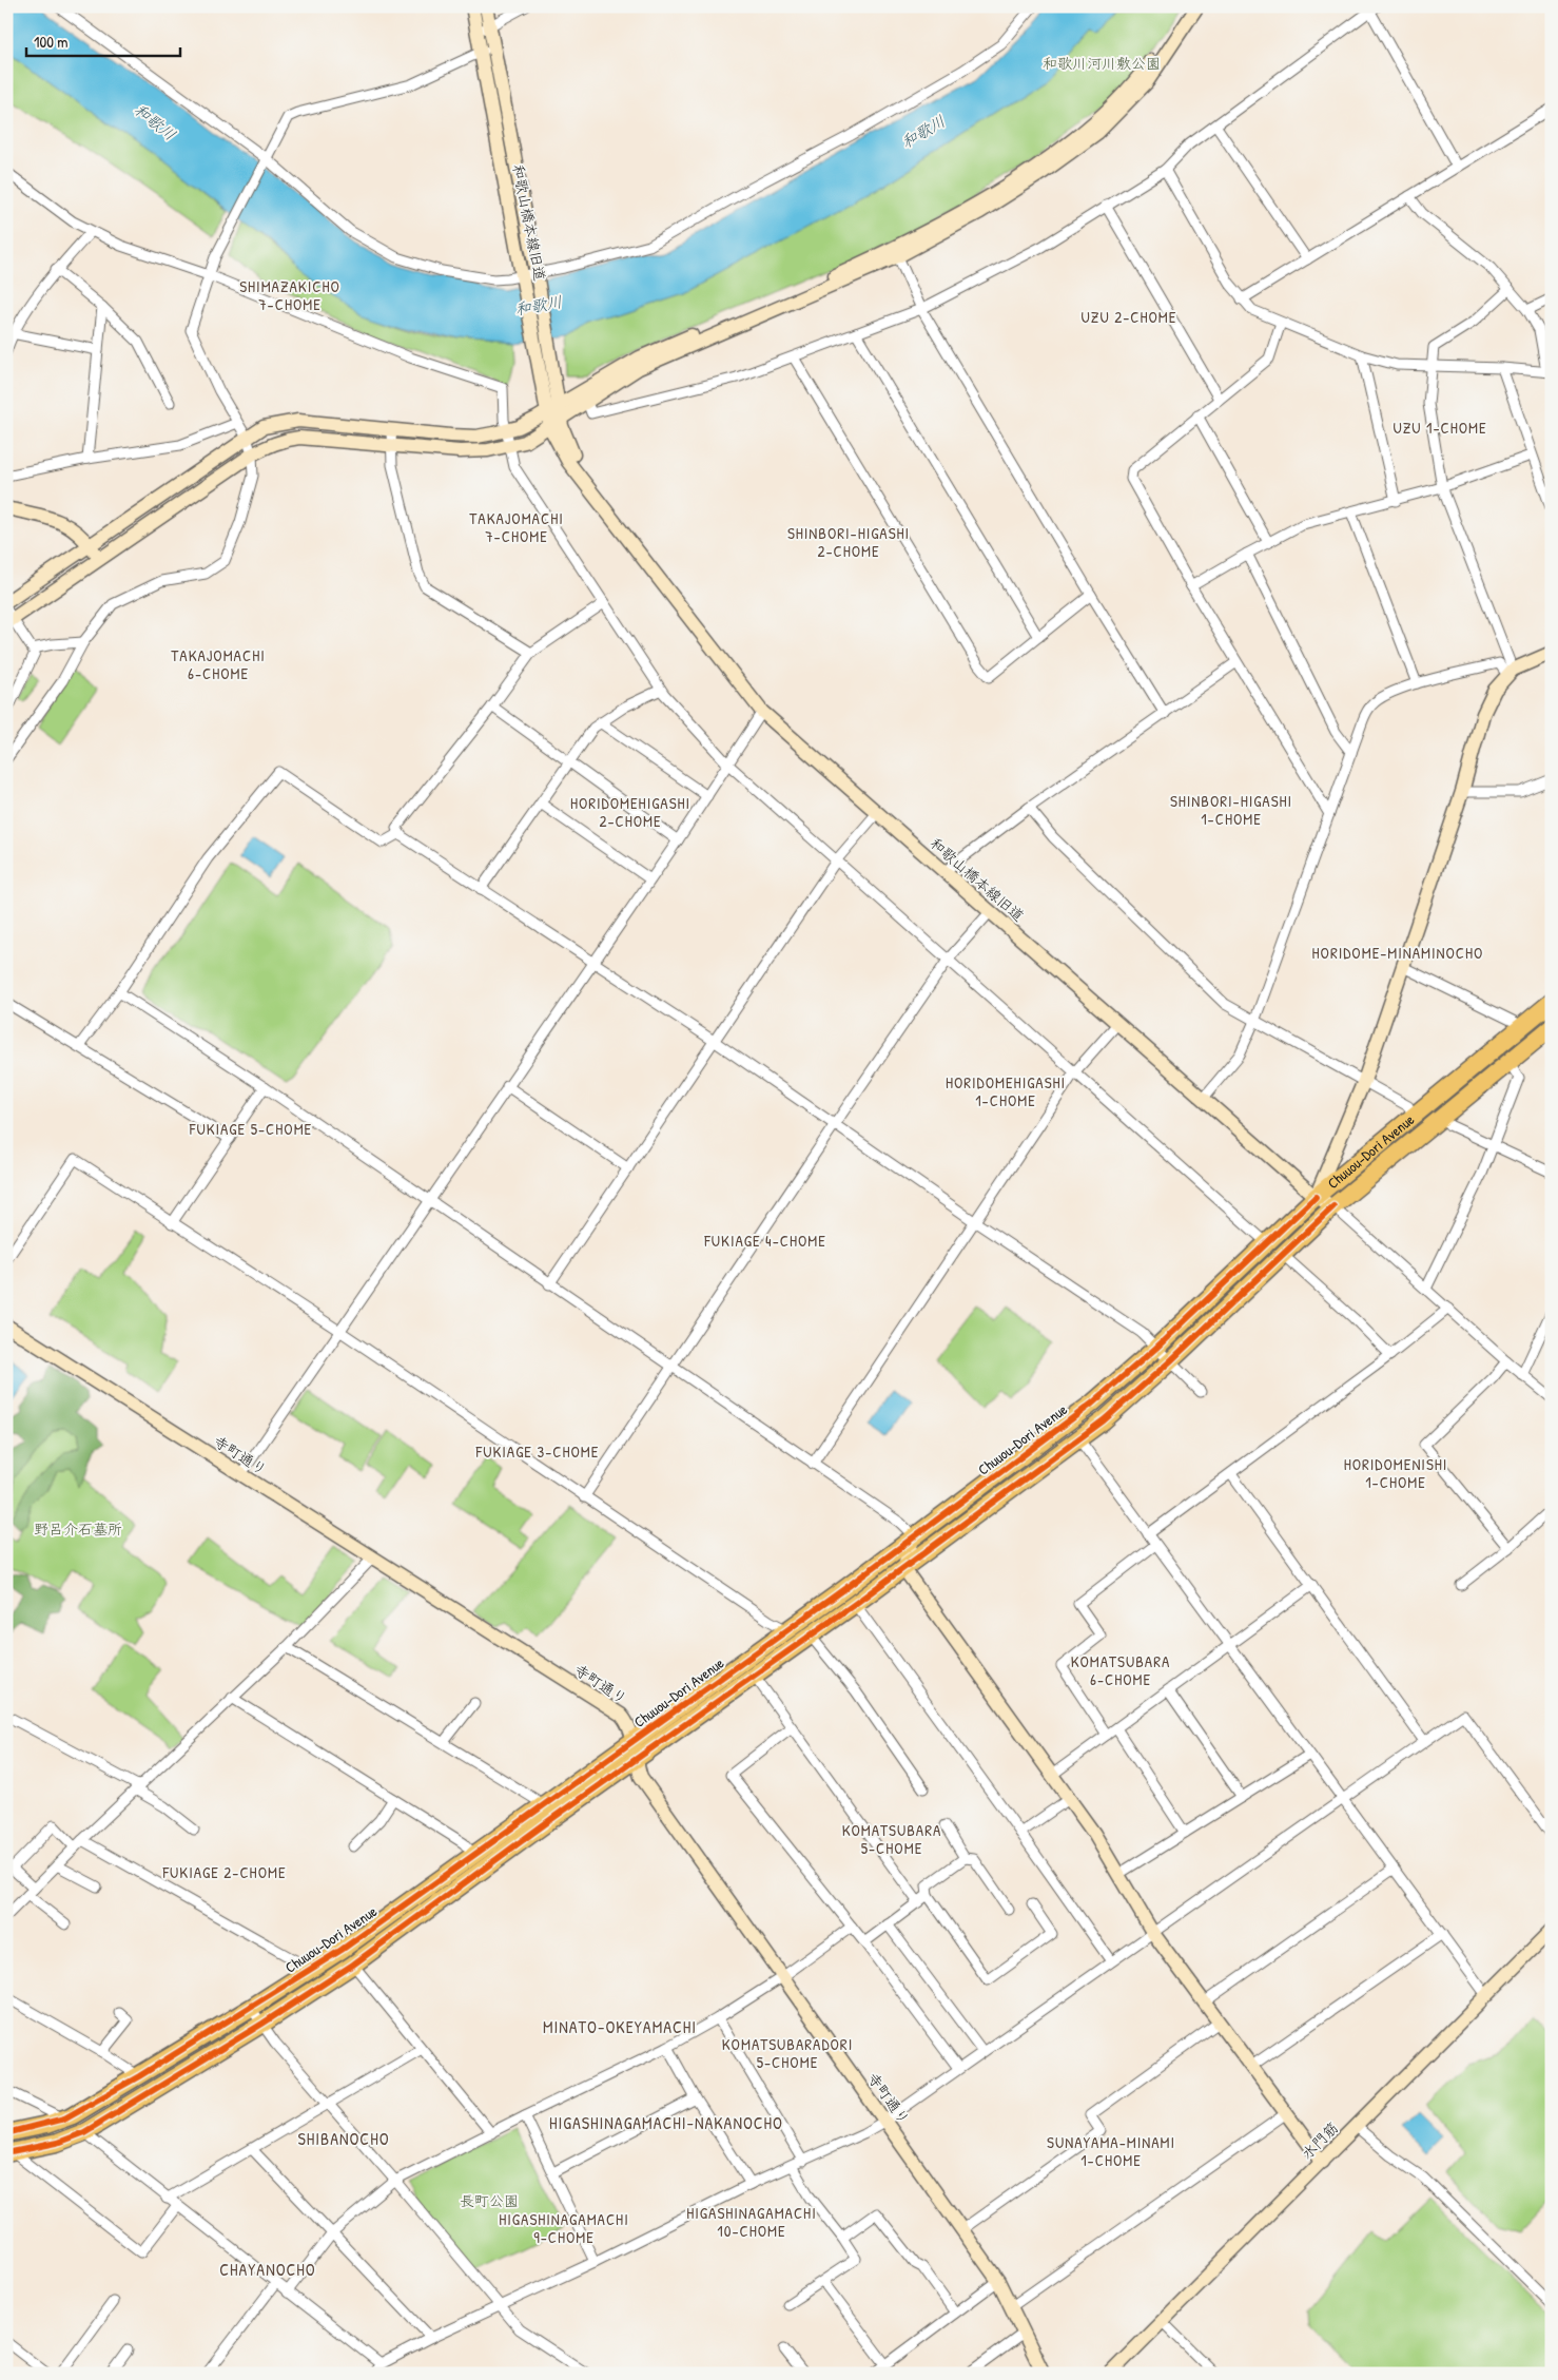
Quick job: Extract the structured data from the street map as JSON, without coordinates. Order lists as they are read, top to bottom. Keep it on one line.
{"streets":{"highway":["Chuuou-Dori Avenue"],"street":["和歌山橋本線旧道","寺町通り","水門筋"]},"crossings":[["和歌山橋本線旧道","Chuuou-Dori Avenue"],["Chuuou-Dori Avenue","寺町通り"]],"districts":["SHIMAZAKICHO 7-CHOME","UZU 2-CHOME","UZU 1-CHOME","TAKAJOMACHI 7-CHOME","SHINBORI-HIGASHI 2-CHOME","TAKAJOMACHI 6-CHOME","SHINBORI-HIGASHI 1-CHOME","HORIDOMEHIGASHI 2-CHOME","HORIDOME-MINAMINOCHO","HORIDOMEHIGASHI 1-CHOME","FUKIAGE 5-CHOME","FUKIAGE 4-CHOME","FUKIAGE 3-CHOME","HORIDOMENISHI 1-CHOME","KOMATSUBARA 6-CHOME","KOMATSUBARA 5-CHOME","FUKIAGE 2-CHOME","MINATO-OKEYAMACHI","KOMATSUBARADORI 5-CHOME","HIGASHINAGAMACHI-NAKANOCHO","SHIBANOCHO","SUNAYAMA-MINAMI 1-CHOME","HIGASHINAGAMACHI 10-CHOME","HIGASHINAGAMACHI 9-CHOME","CHAYANOCHO"],"water":["和歌川"],"parks":["和歌川河川敷公園","野呂介石墓所","長町公園"],"scale_bar":"100 m"}
